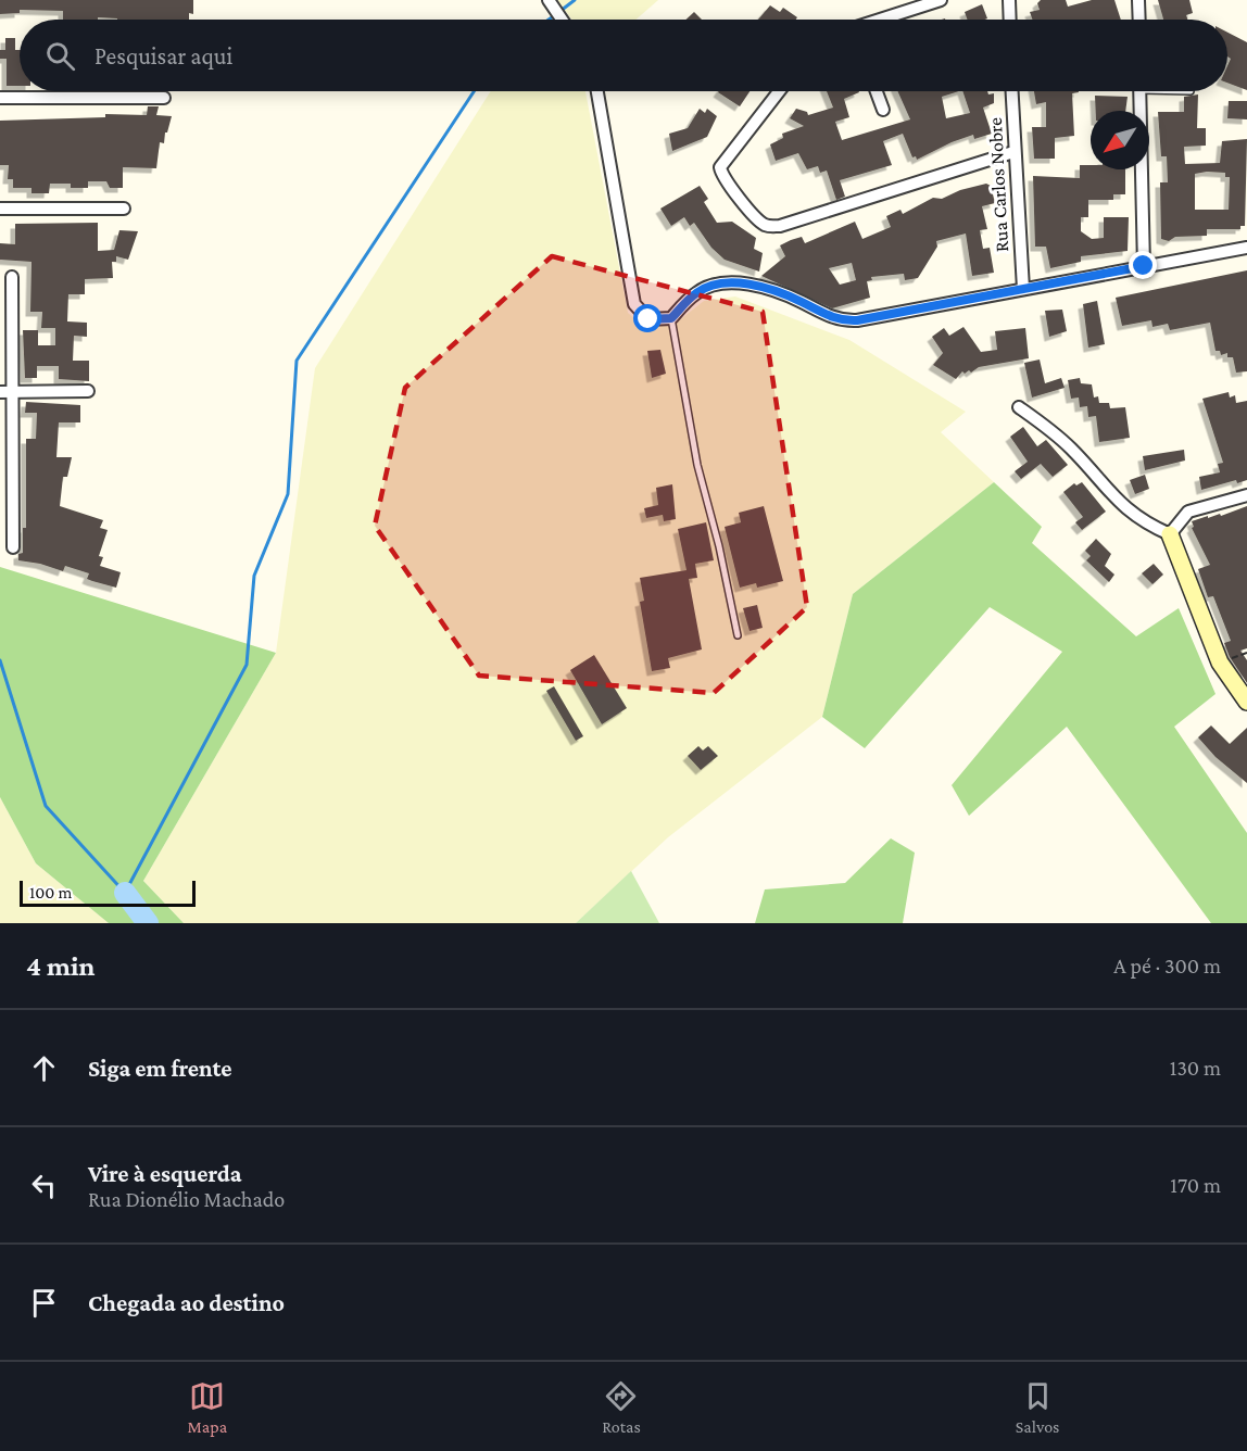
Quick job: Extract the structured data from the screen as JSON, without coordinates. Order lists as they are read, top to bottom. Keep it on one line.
{"streets":{"street":["Rua Carlos Nobre"]},"scale_bar":"100 m","north":"bottom left","page":{"search":"Pesquisar aqui","scale":"100 m","heading":["4 min","A pé · 300 m"],"list":[["Siga em frente","130 m"],["Vire à esquerda","Rua Dionélio Machado","170 m"],"Chegada ao destino"],"nav":["Mapa","Rotas","Salvos"]}}
